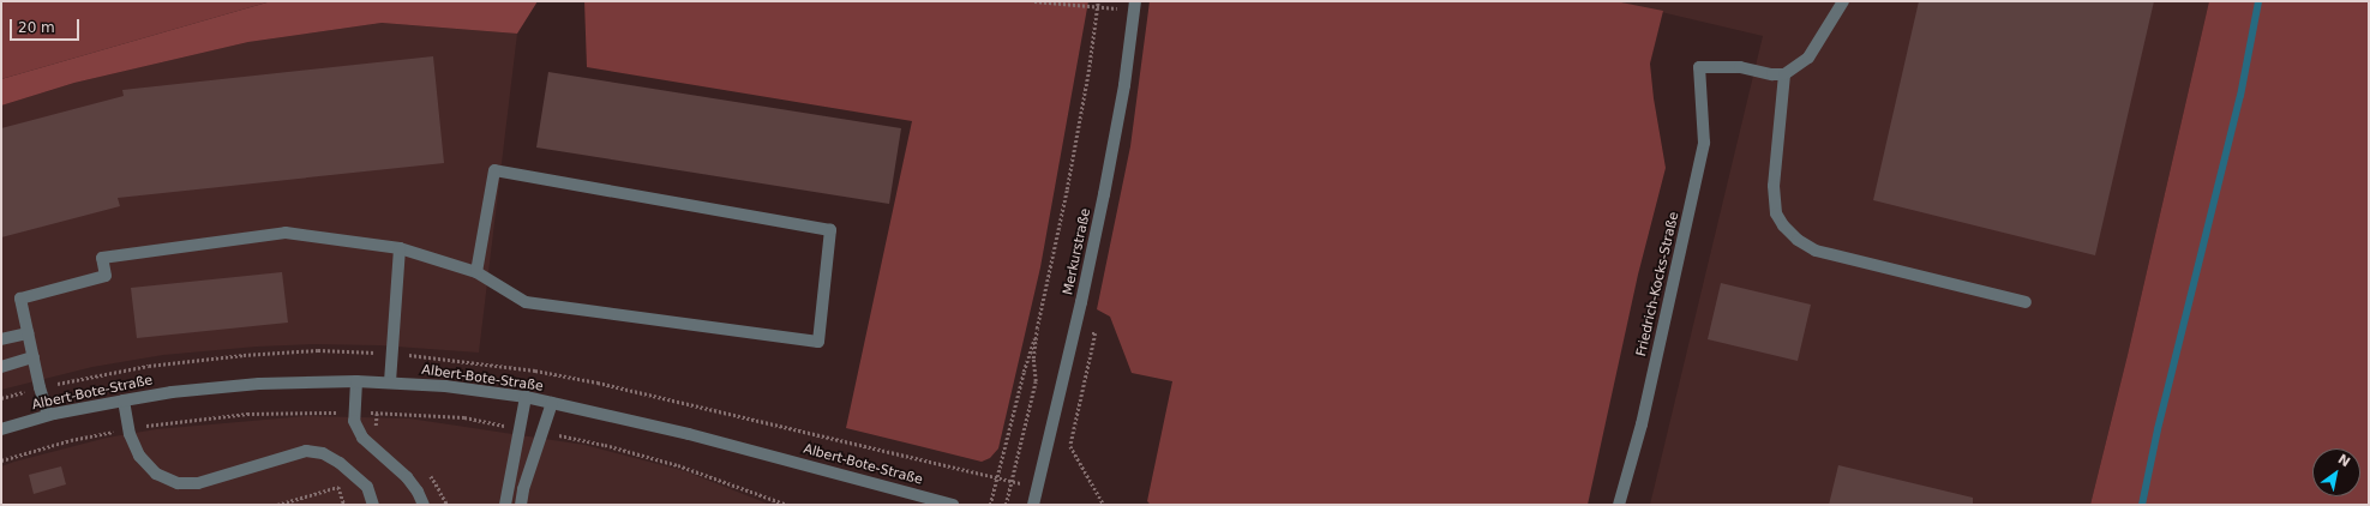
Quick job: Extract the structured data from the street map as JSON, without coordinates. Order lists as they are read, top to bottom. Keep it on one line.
{"streets":{"street":["Merkurstraße","Friedrich-Kocks-Straße","Albert-Bote-Straße"]},"scale_bar":"20 m","north":"top right"}
